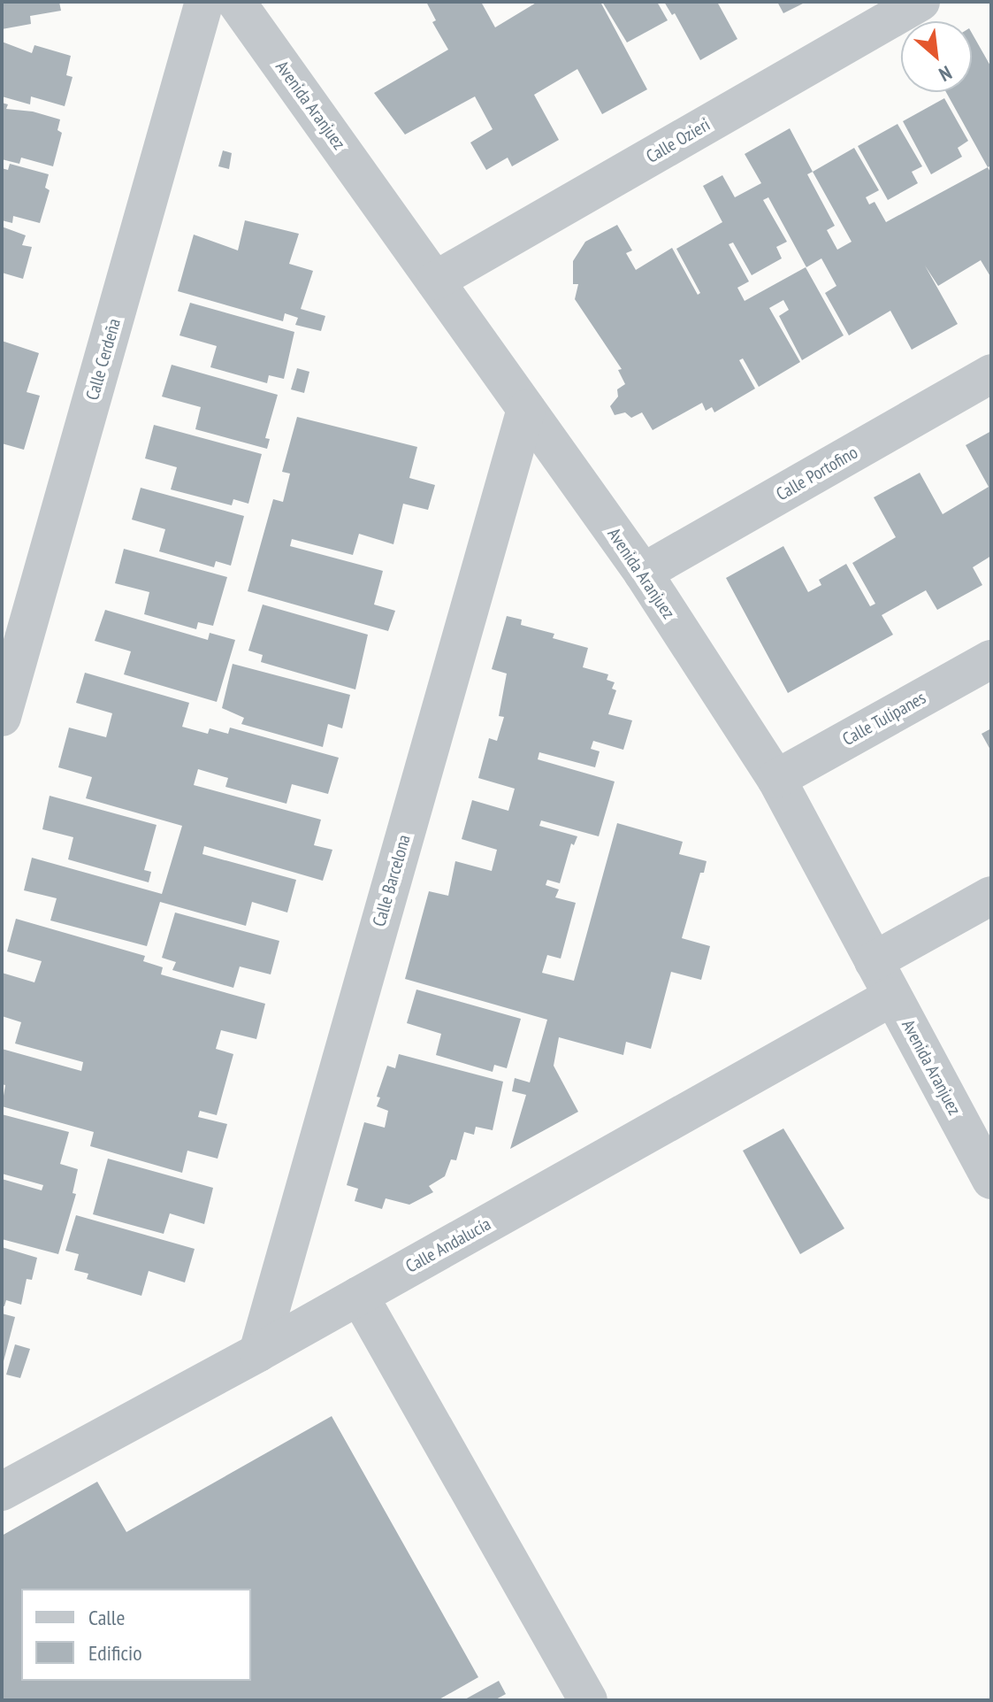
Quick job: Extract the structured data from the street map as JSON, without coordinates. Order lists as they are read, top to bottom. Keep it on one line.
{"streets":{"street":["Avenida Aranjuez","Calle Ozieri","Calle Cerdeña","Calle Portofino","Calle Tulipanes","Calle Barcelona","Calle Andalucía"]},"crossings":[["Avenida Aranjuez","Calle Ozieri"],["Avenida Aranjuez","Calle Portofino"],["Avenida Aranjuez","Calle Tulipanes"],["Avenida Aranjuez","Calle Barcelona"],["Avenida Aranjuez","Calle Andalucía"],["Calle Barcelona","Calle Andalucía"]],"legend":["Calle","Edificio"],"north":"bottom right"}
